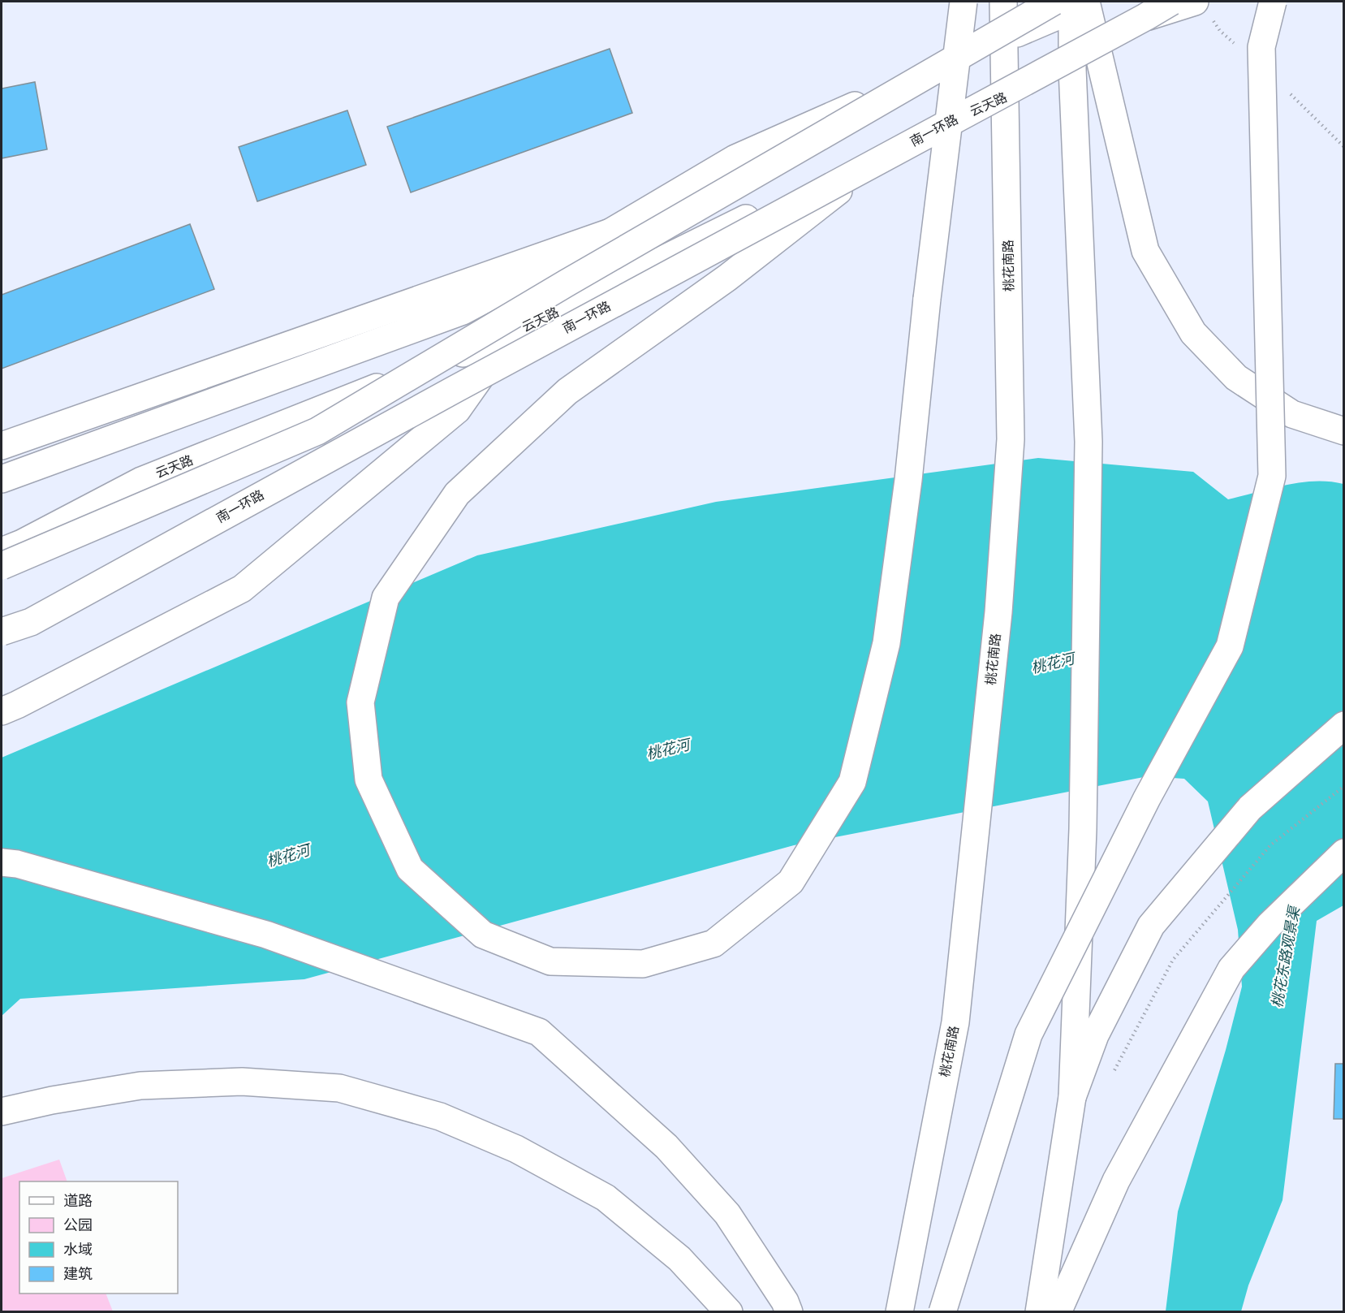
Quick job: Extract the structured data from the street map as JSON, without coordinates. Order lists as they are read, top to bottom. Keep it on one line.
{"streets":{"main road":["云天路","南一环路","桃花南路"]},"crossings":[["云天路","桃花南路"]],"water":["桃花河","桃花东路观景渠"],"legend":["道路","公园","水域","建筑"]}
